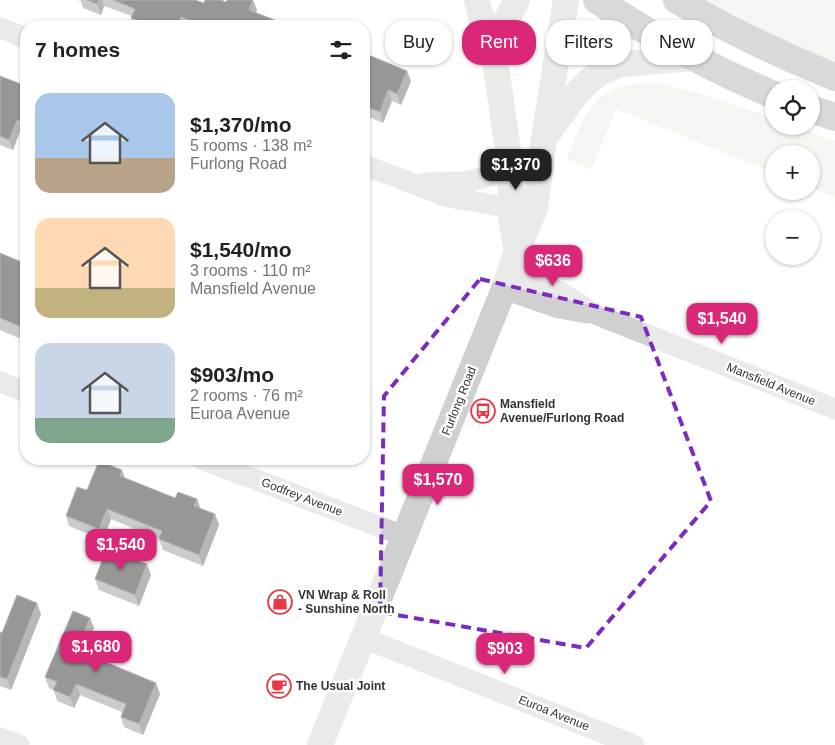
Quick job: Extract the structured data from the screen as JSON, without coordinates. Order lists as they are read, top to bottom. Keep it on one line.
{"streets":{"street":["Mansfield Avenue","Furlong Road","Godfrey Avenue","Euroa Avenue"]},"crossings":[["Mansfield Avenue","Furlong Road"],["Furlong Road","Godfrey Avenue"],["Furlong Road","Euroa Avenue"]],"places":{"bus stop":["Mansfield Avenue/Furlong Road"],"shop":["VN Wrap & Roll - Sunshine North"],"cafe":["The Usual Joint"]},"page":{"chip":["Buy","Rent","Filters","New"],"heading":"7 homes","map_buttons":["+","−"],"list":[{"name":"$1,370/mo","note":"5 rooms · 138 m² · Furlong Road"},{"name":"$1,540/mo","note":"3 rooms · 110 m² · Mansfield Avenue"},{"name":"$903/mo","note":"2 rooms · 76 m² · Euroa Avenue"}],"price":["$1,370","$636","$1,540","$1,570","$1,540","$1,680","$903"]}}
